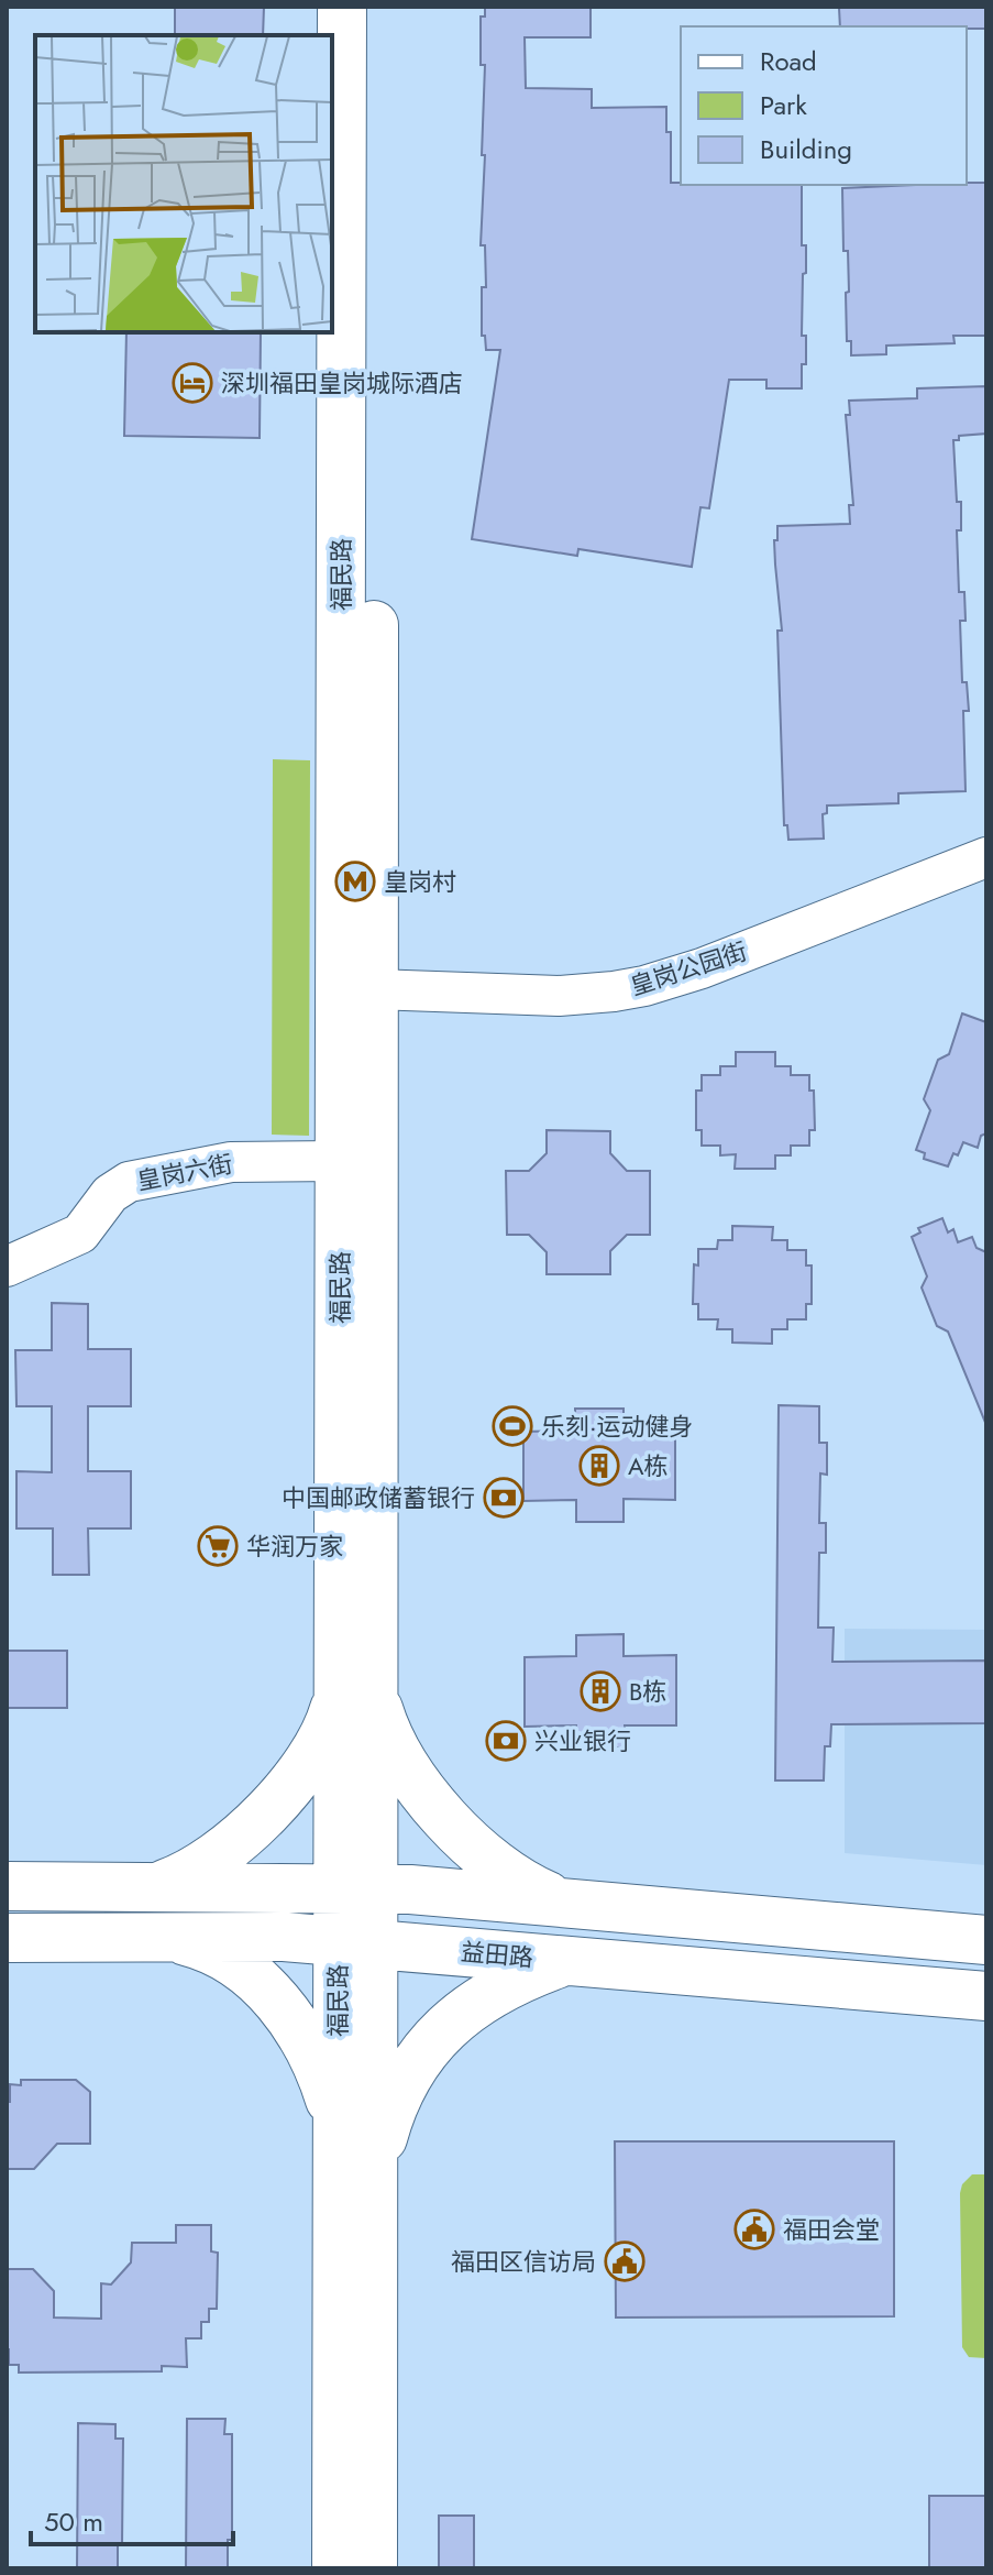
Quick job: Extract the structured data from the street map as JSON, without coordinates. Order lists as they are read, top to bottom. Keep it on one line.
{"streets":{"main road":["福民路","益田路"],"street":["皇岗公园街","皇岗六街"]},"crossings":[["福民路","皇岗公园街"],["福民路","皇岗六街"],["福民路","益田路"]],"places":{"hotel":["深圳福田皇岗城际酒店"],"metro station":["皇岗村"],"sports":["乐刻·运动健身"],"building":["A栋","B栋"],"bank":["中国邮政储蓄银行","兴业银行"],"supermarket":["华润万家"],"public building":["福田会堂","福田区信访局"]},"legend":["Road","Park","Building"],"scale_bar":"50 m"}
